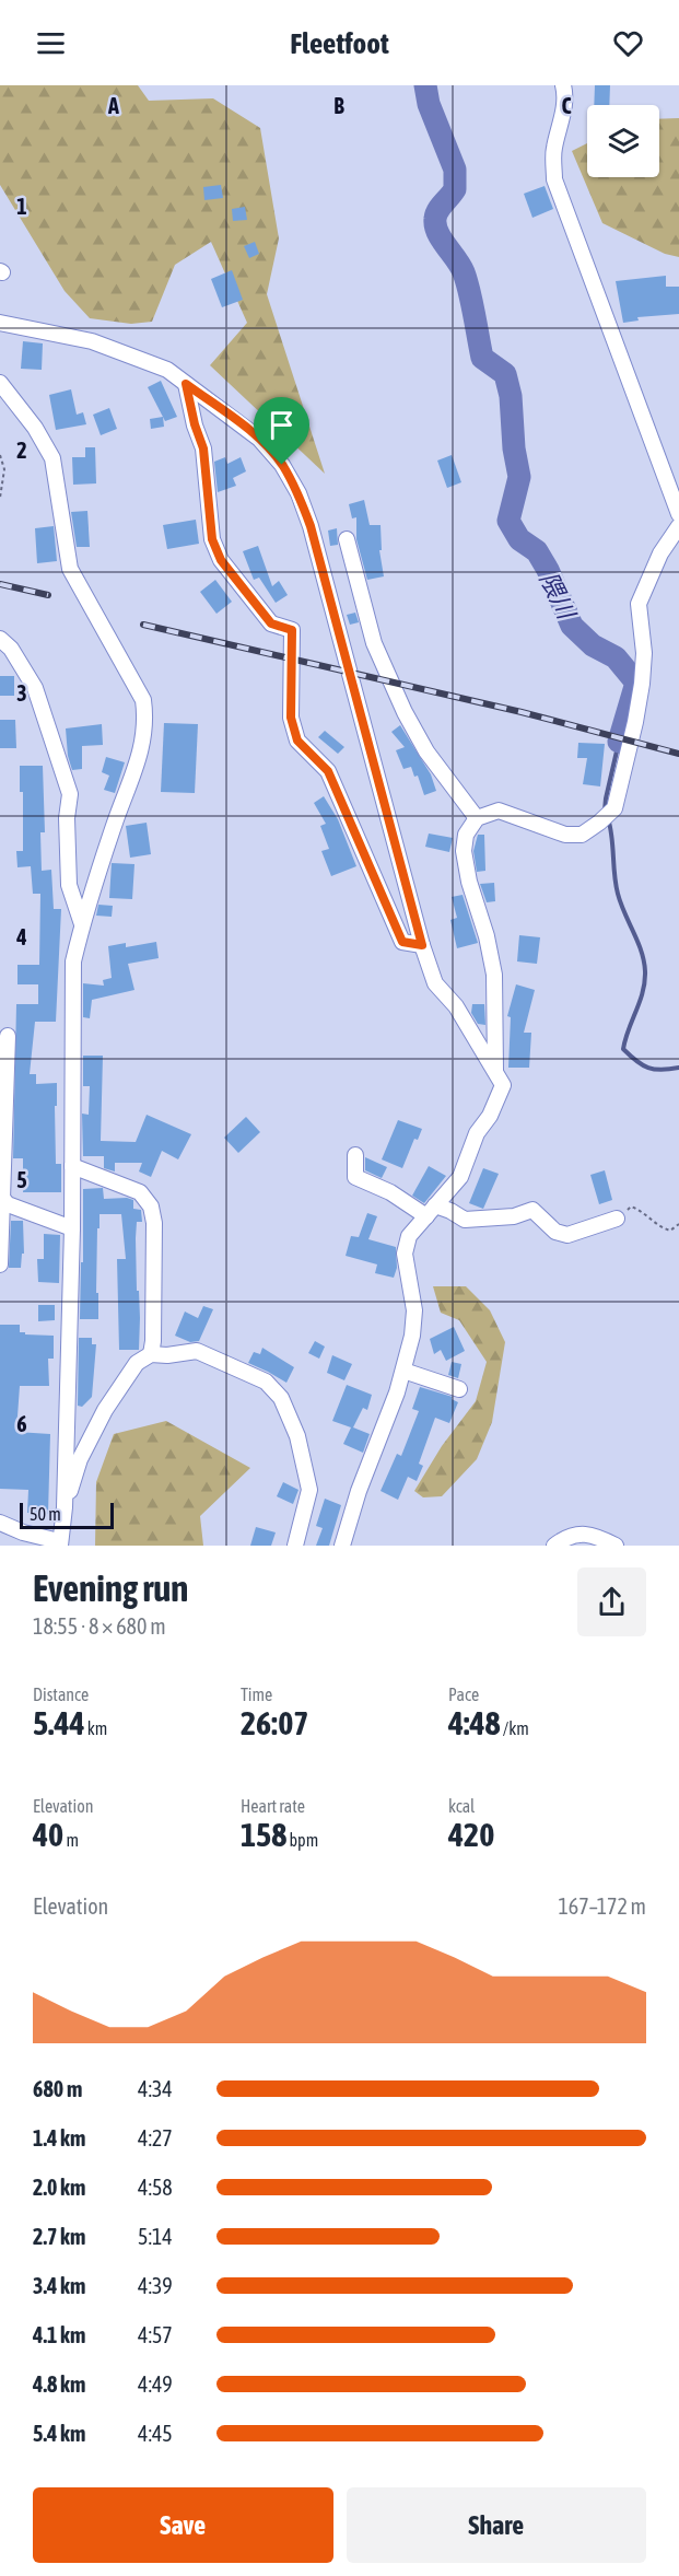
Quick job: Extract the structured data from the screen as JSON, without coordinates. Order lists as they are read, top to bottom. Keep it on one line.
{"water":["隈川"],"scale_bar":"50 m","page":{"header":"Fleetfoot","scale":"50 m","heading":["Evening run","18:55 · 8 × 680 m"],"stats":[["Distance","5.44 km"],["Time","26:07"],["Pace","4:48 /km"],["Elevation","40 m"],["Heart rate","158 bpm"],["kcal","420"]],"chart":["Elevation","167–172 m"],"list":[{"name":"680 m","note":"4:34"},{"name":"1.4 km","note":"4:27"},{"name":"2.0 km","note":"4:58"},{"name":"2.7 km","note":"5:14"},{"name":"3.4 km","note":"4:39"},{"name":"4.1 km","note":"4:57"},{"name":"4.8 km","note":"4:49"},{"name":"5.4 km","note":"4:45"}],"buttons":["Save","Share"]},"grid":{"columns":["A","B","C"],"rows":["1","2","3","4","5","6"]}}
